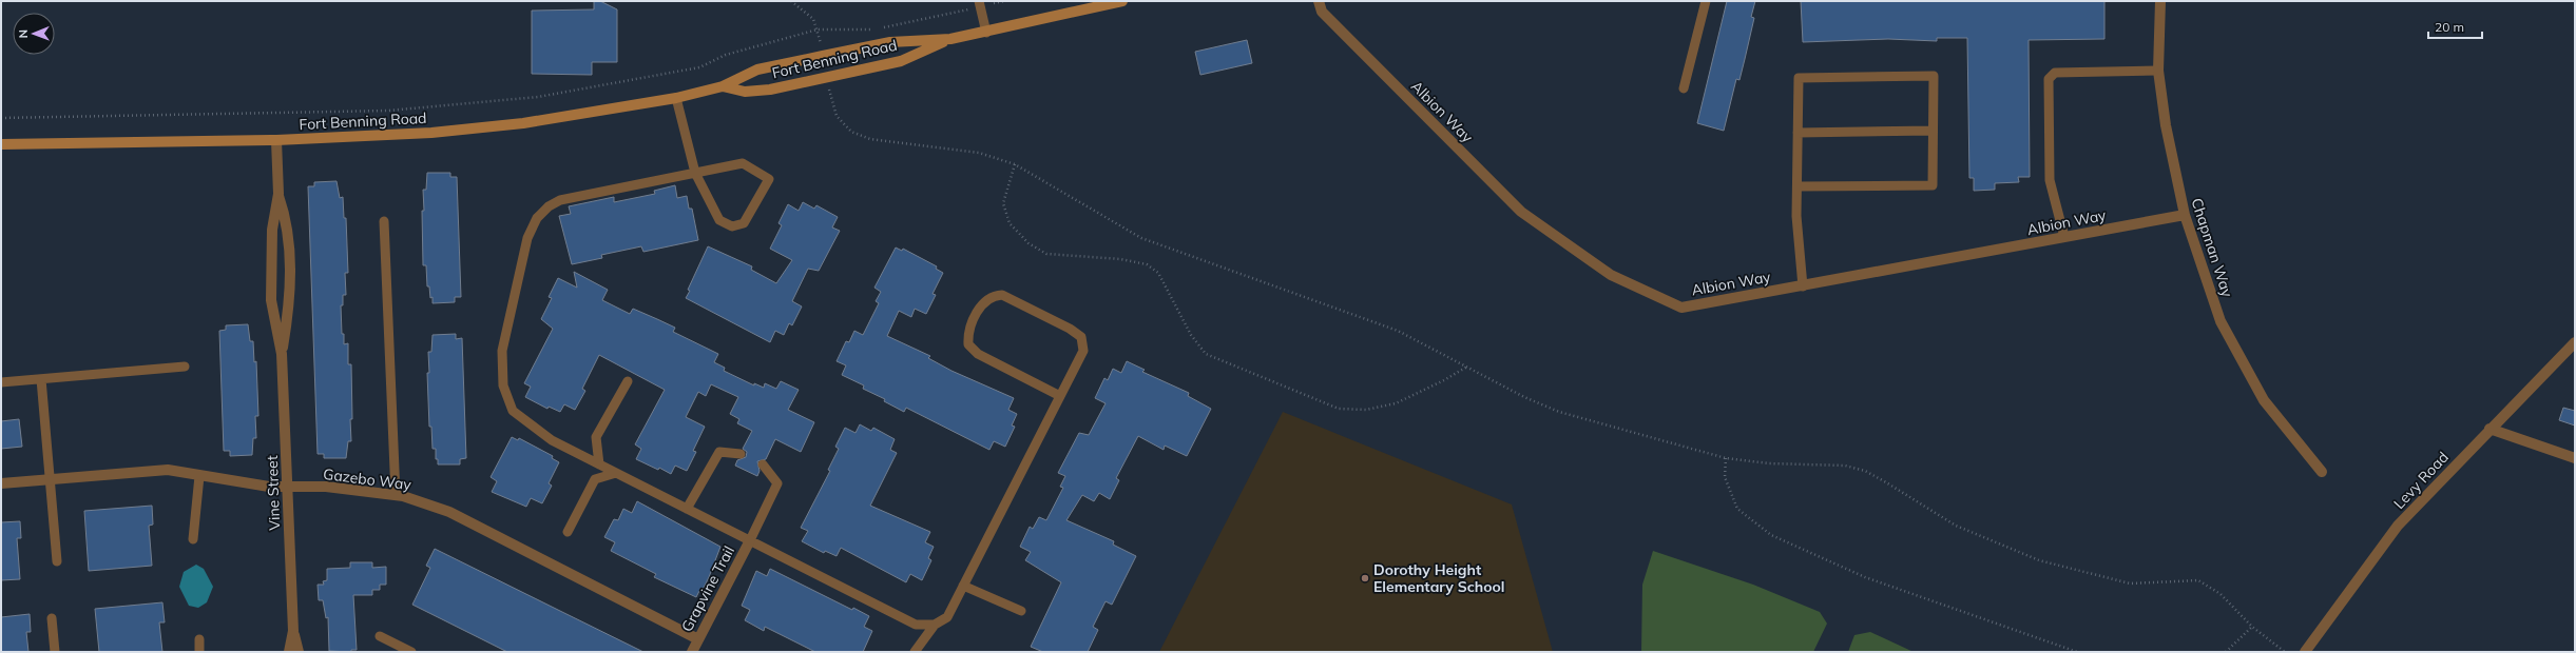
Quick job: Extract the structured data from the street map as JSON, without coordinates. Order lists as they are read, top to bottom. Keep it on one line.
{"streets":{"street":["Fort Benning Road","Albion Way","Chapman Way","Gazebo Way","Levy Road","Vine Street","Grapvine Trail"]},"crossings":[["Fort Benning Road","Vine Street"],["Albion Way","Chapman Way"],["Gazebo Way","Vine Street"],["Gazebo Way","Grapvine Trail"]],"places":["Dorothy Height Elementary School"],"scale_bar":"20 m","north":"left"}
